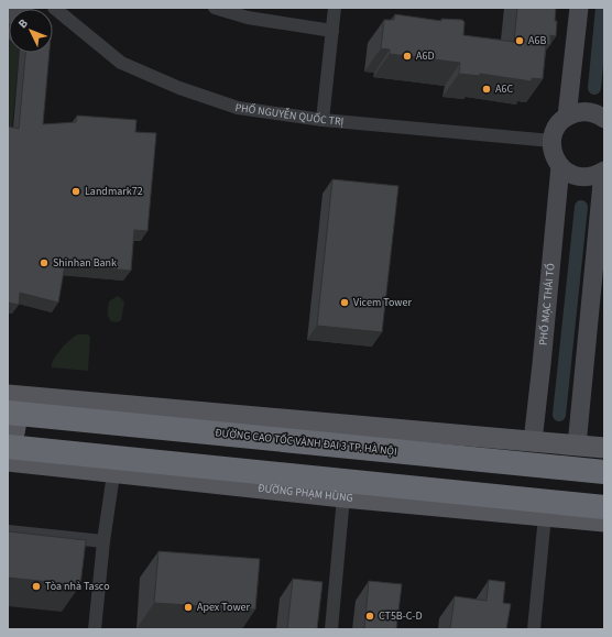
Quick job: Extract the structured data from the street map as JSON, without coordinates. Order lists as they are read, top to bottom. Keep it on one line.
{"streets":{"highway":["ĐƯỜNG CAO TỐC VÀNH ĐAI 3 TP. HÀ NỘI"],"main road":["ĐƯỜNG PHẠM HÙNG"],"street":["PHỐ NGUYỄN QUỐC TRỊ","PHỐ MẠC THÁI TỔ"]},"places":["A6B","A6D","A6C","Landmark72","Shinhan Bank","Vicem Tower","Tòa nhà Tasco","Apex Tower","CT5B-C-D"],"north":"top left"}
